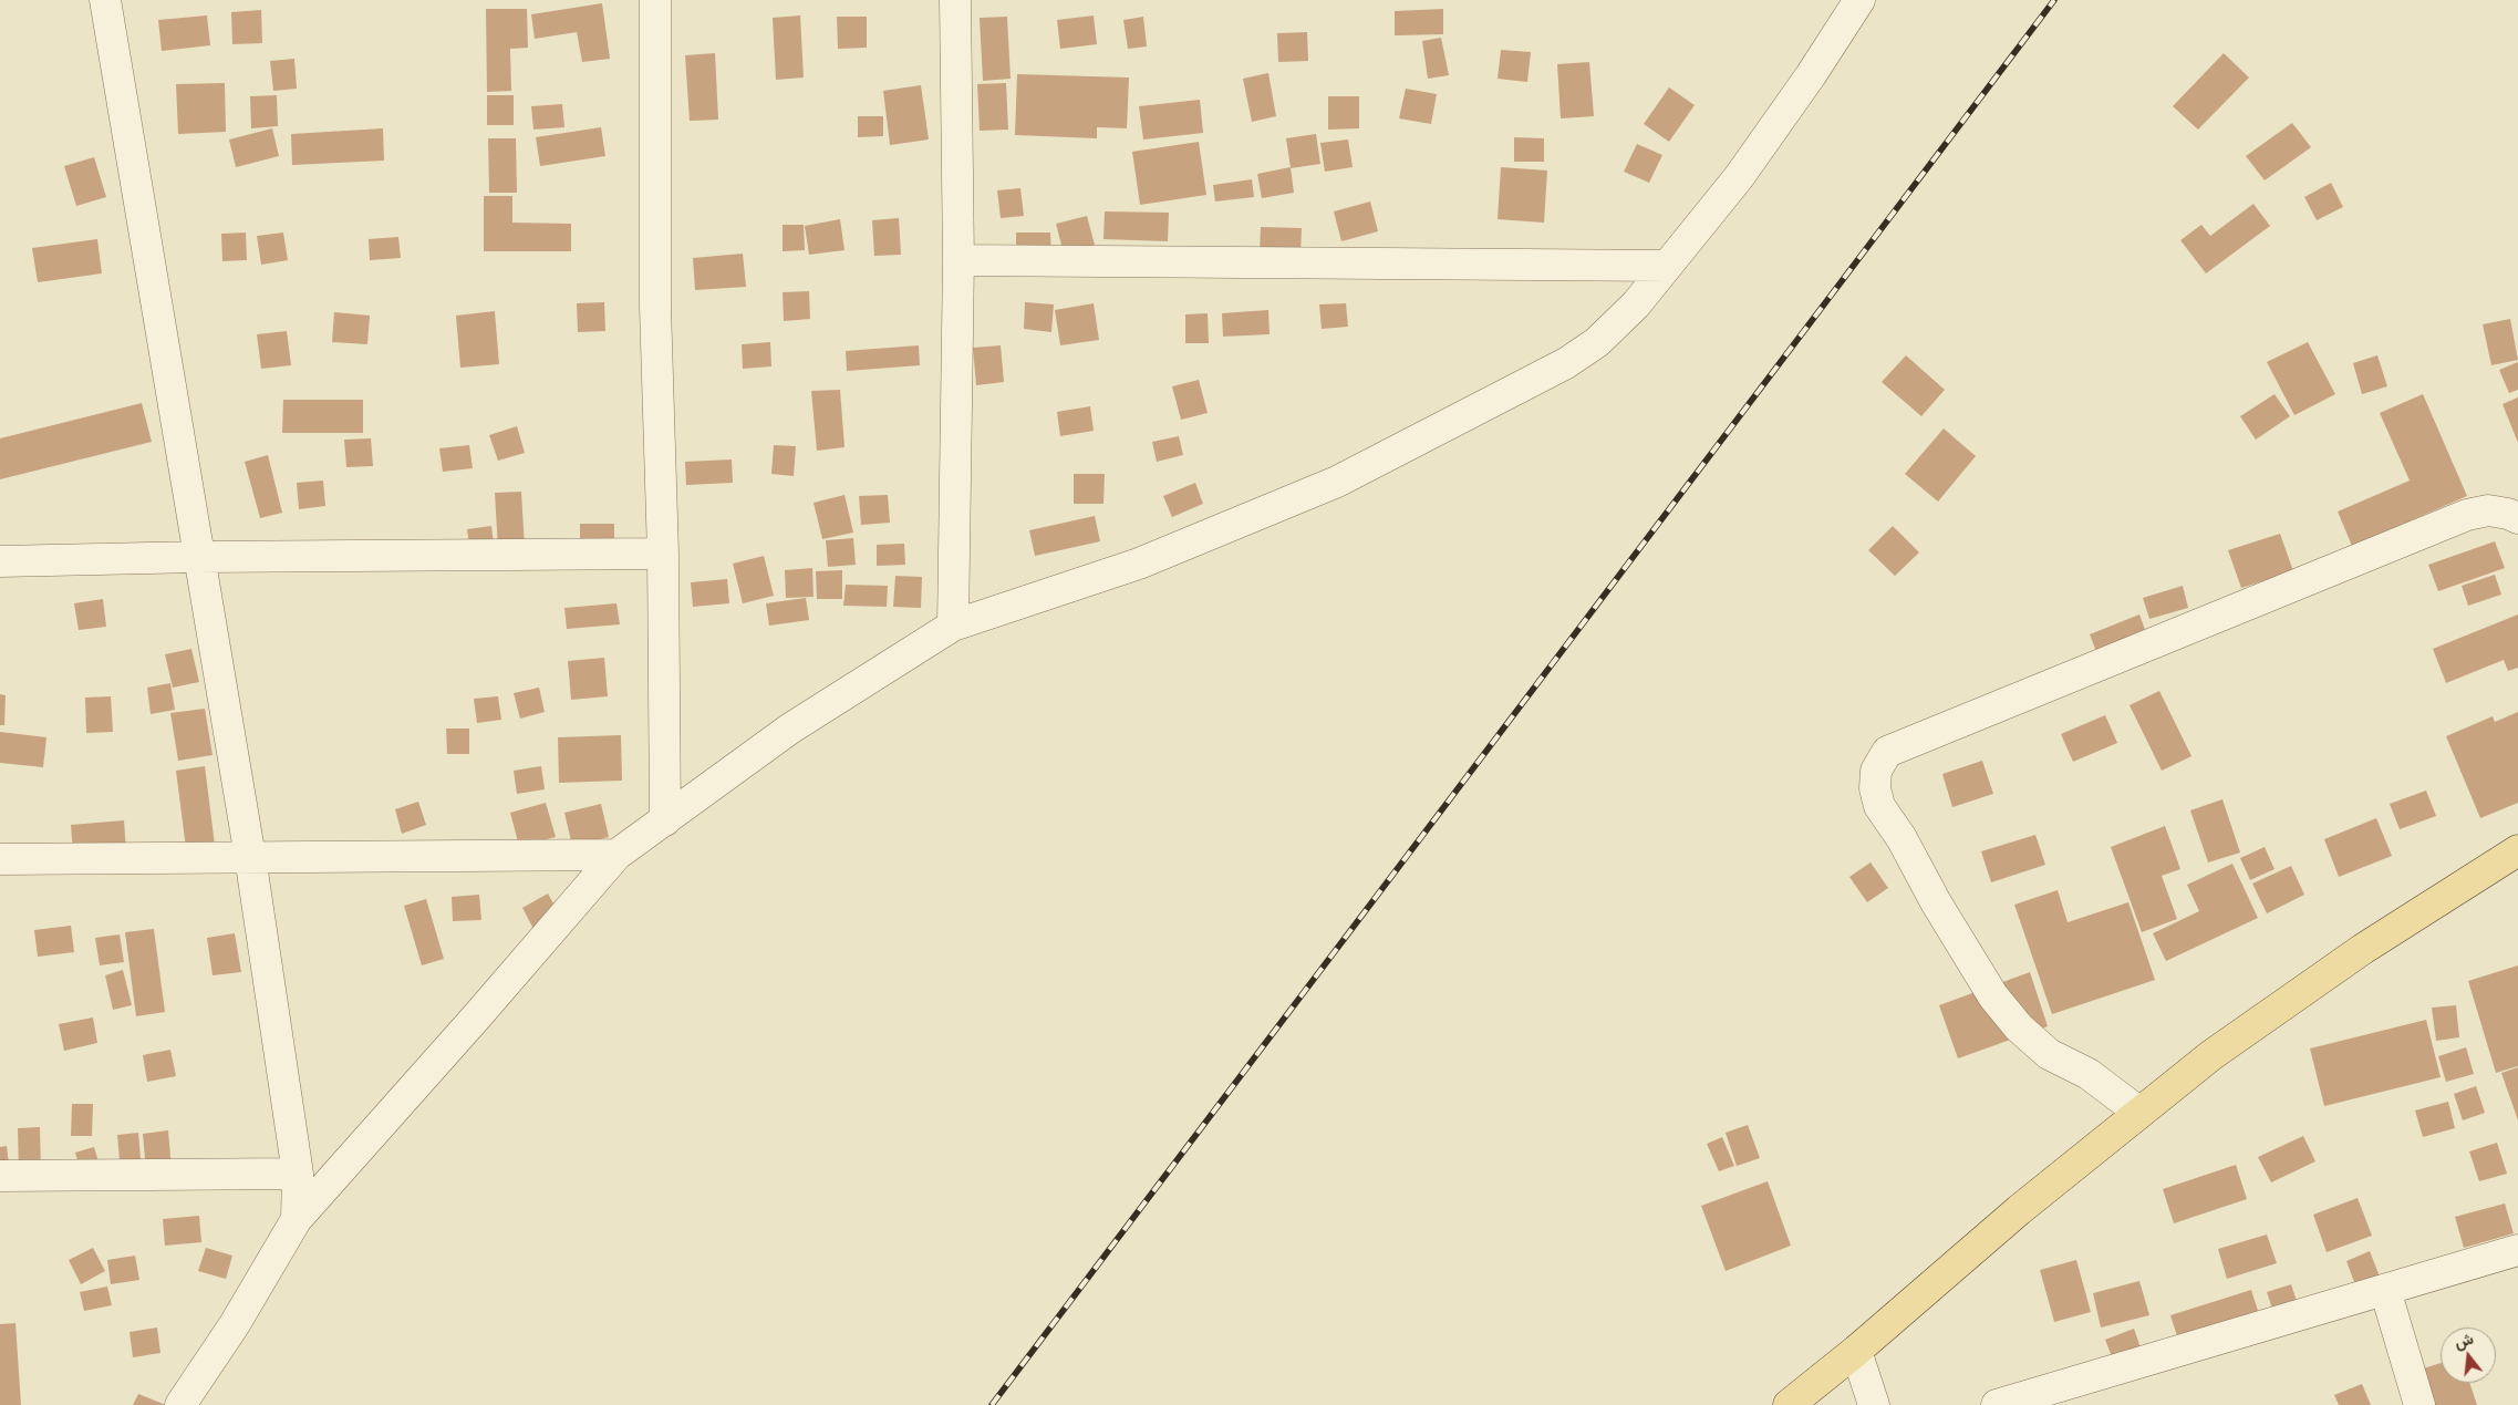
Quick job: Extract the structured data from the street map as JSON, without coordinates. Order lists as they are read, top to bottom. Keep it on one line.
{"north":"top"}
